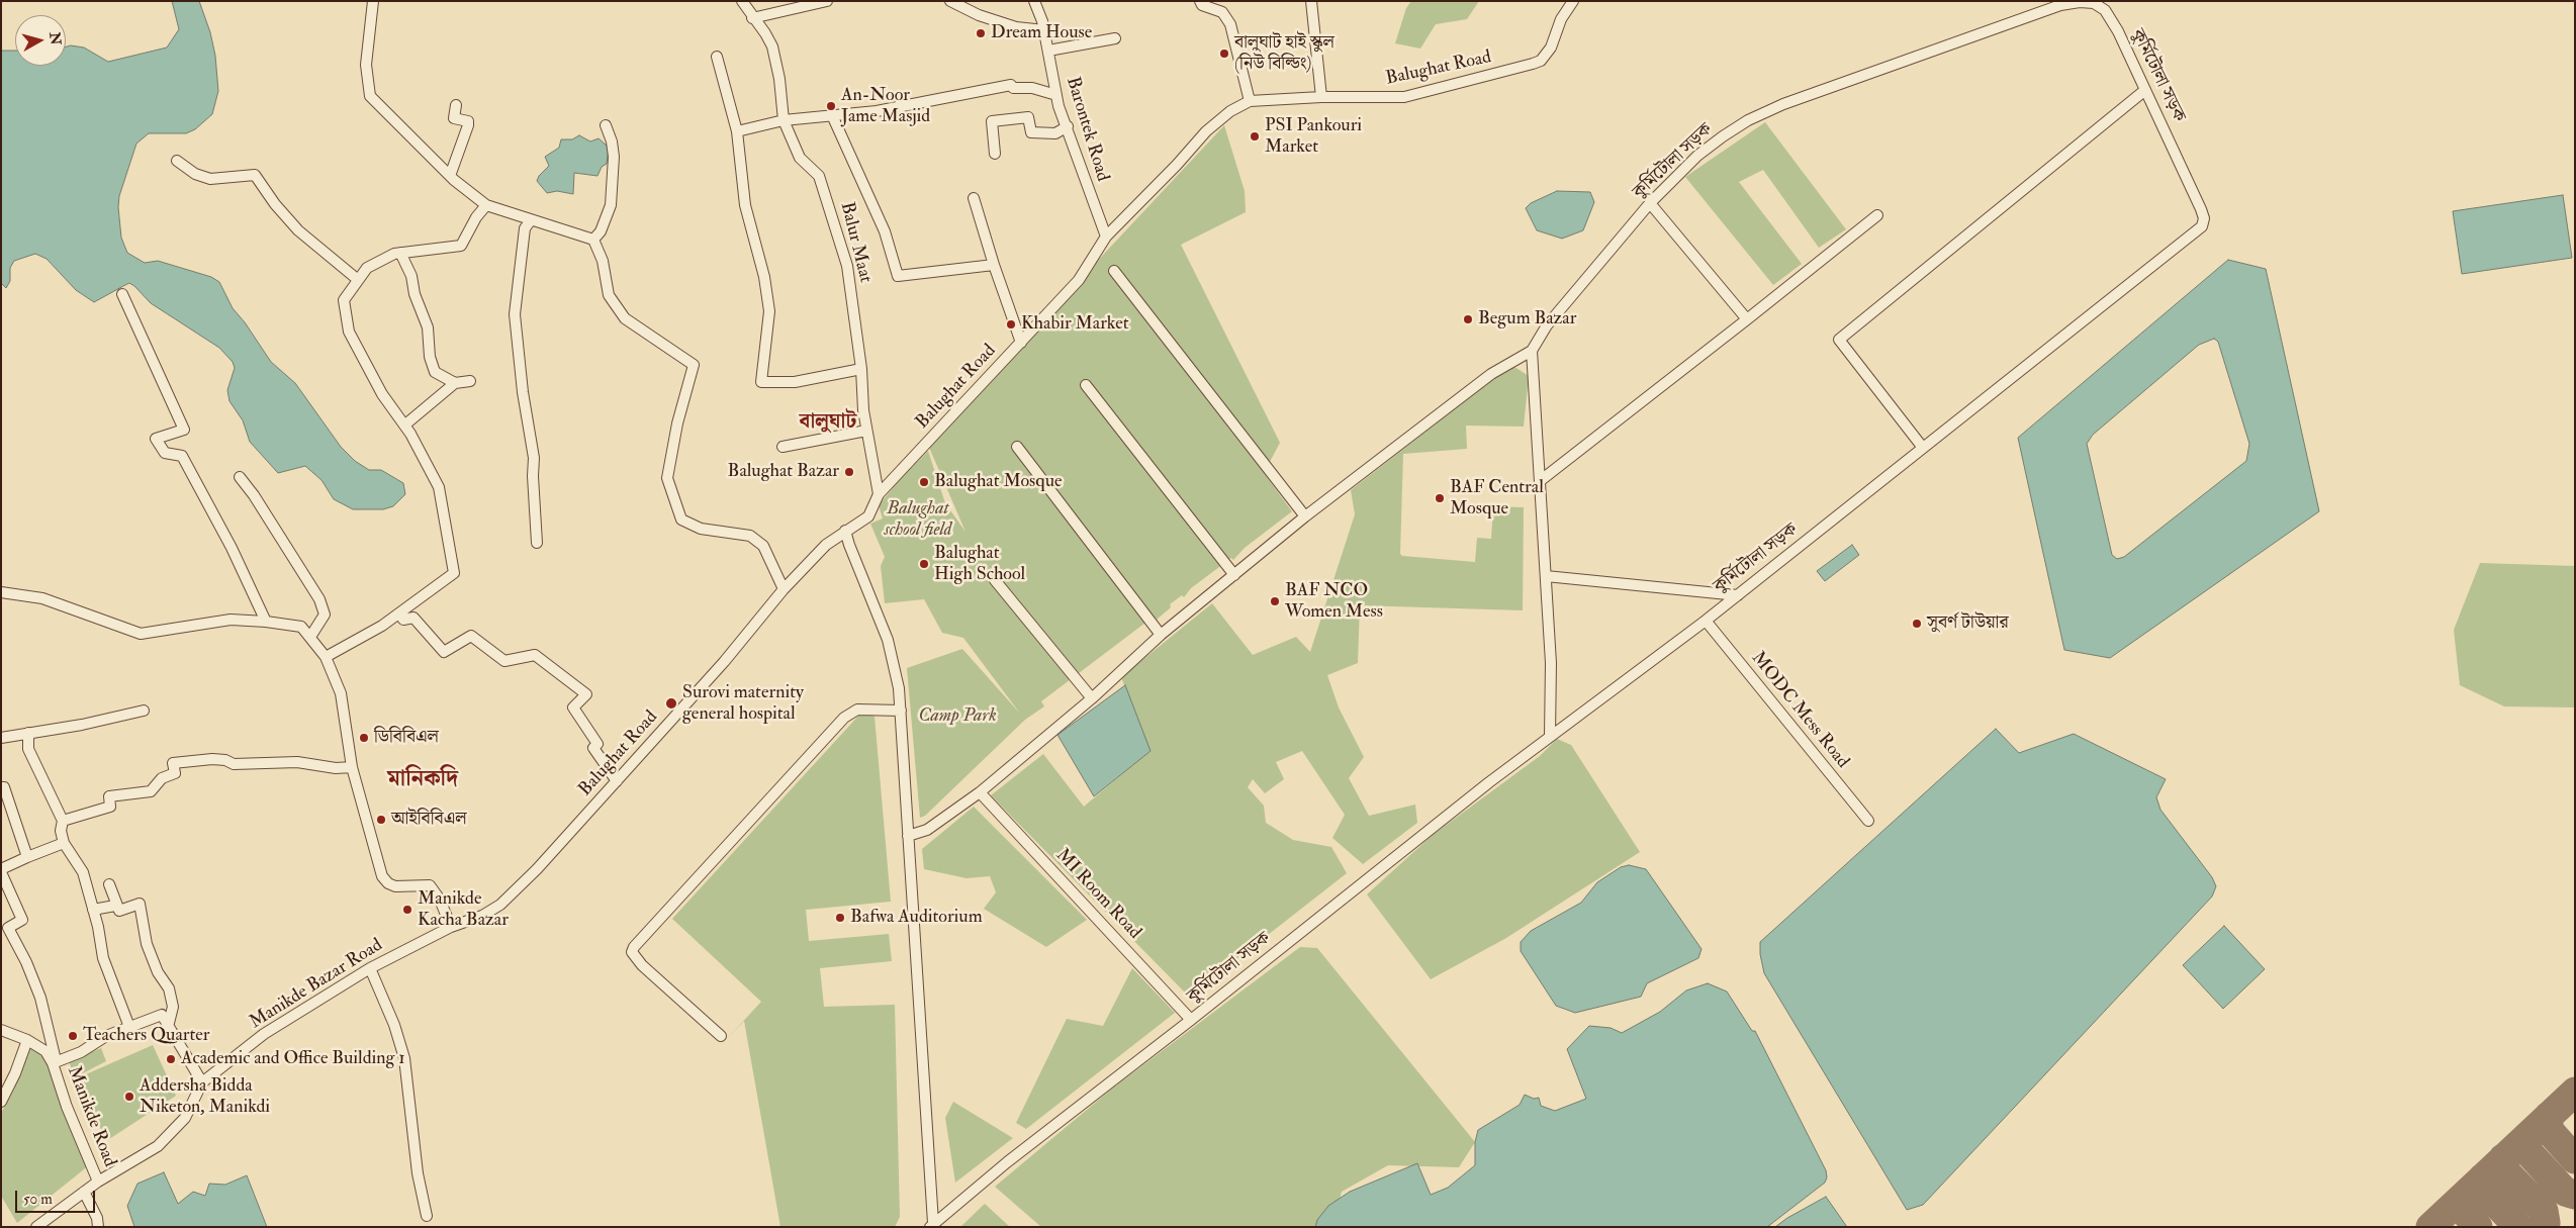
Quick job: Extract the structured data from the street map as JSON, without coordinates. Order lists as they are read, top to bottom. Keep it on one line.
{"streets":{"street":["Balughat Road","কুর্মিটোলা সড়ক","Barontek Road","Balur Maat","MODC Mess Road","MI Room Road","Manikde Bazar Road","Manikde Road"]},"crossings":[["Balughat Road","Barontek Road"],["Balughat Road","Balur Maat"],["Balughat Road","Manikde Bazar Road"],["কুর্মিটোলা সড়ক","MODC Mess Road"],["কুর্মিটোলা সড়ক","MI Room Road"],["Manikde Bazar Road","Manikde Road"]],"districts":["বালুঘাট","মানিকদি"],"parks":["Balughat school field","Camp Park"],"places":["Dream House","বালুঘাট হাই স্কুল (নিউ বিল্ডিং)","An-Noor Jame Masjid","PSI Pankouri Market","Begum Bazar","Khabir Market","Balughat Bazar","Balughat Mosque","BAF Central Mosque","Balughat High School","BAF NCO Women Mess","সুবর্ণ টাউয়ার","Surovi maternity general hospital","ডিবিবিএল","আইবিবিএল","Manikde Kacha Bazar","Bafwa Auditorium","Teachers Quarter","Academic and Office Building 1","Addersha Bidda Niketon, Manikdi"],"scale_bar":"50 m","north":"right"}
